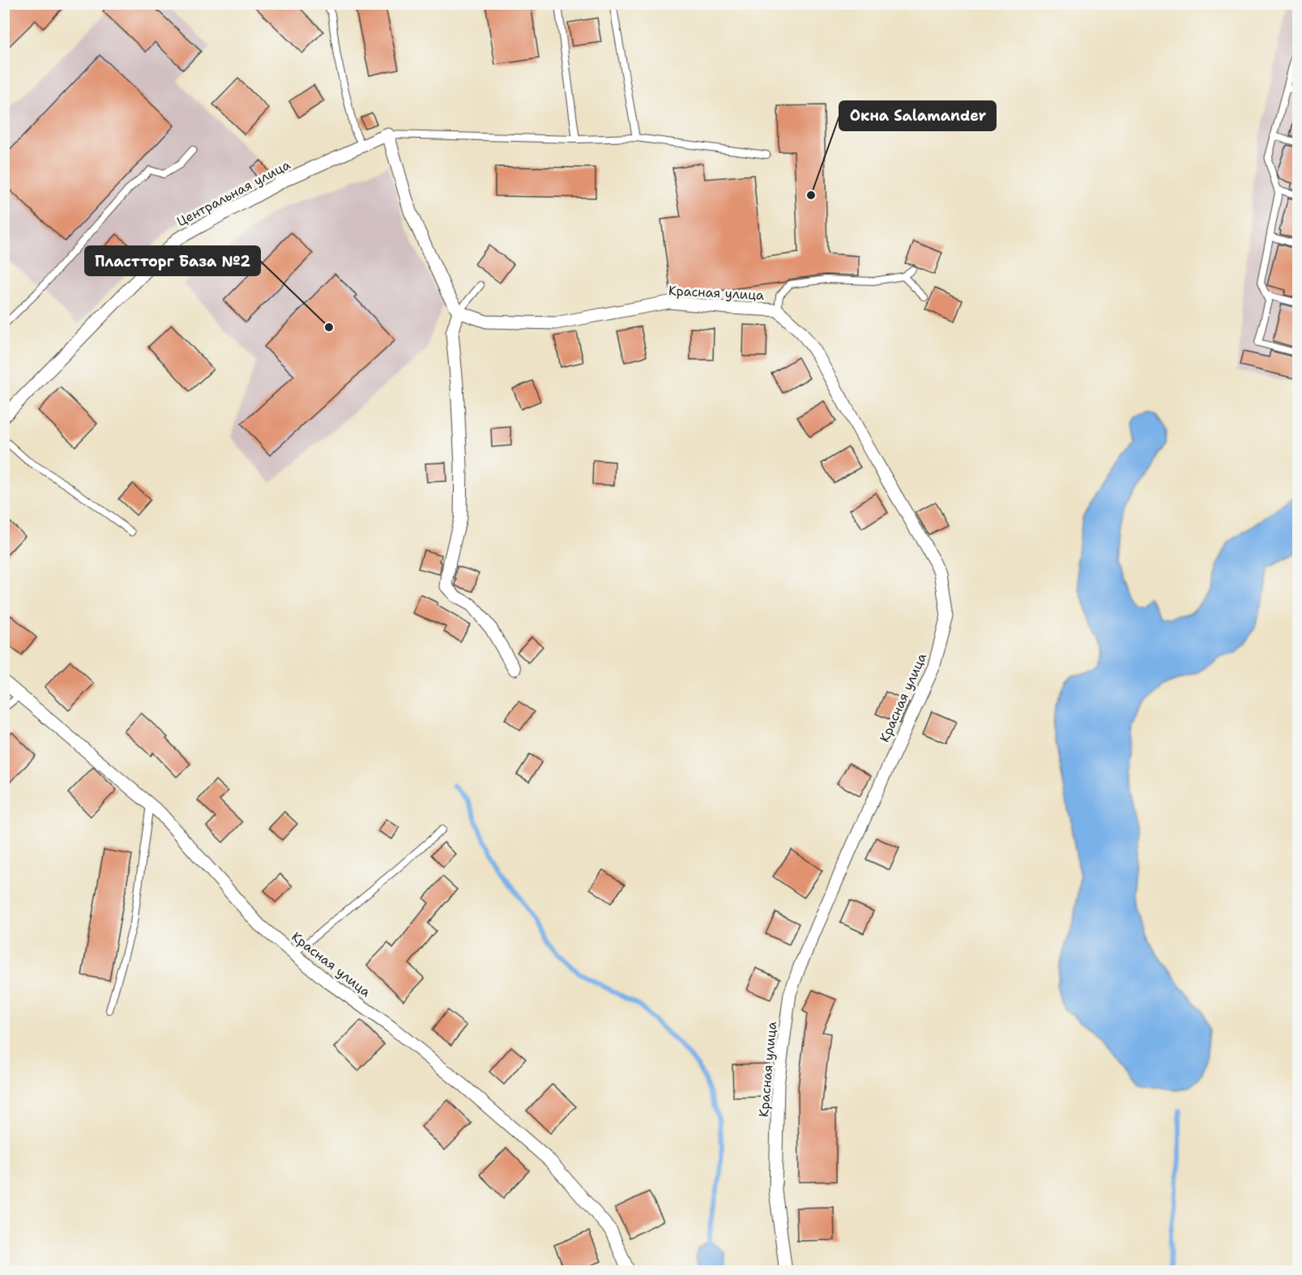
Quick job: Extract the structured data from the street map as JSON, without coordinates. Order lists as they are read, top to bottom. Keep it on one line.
{"streets":{"street":["Центральная улица","Красная улица"]},"places":["Окна Salamander","Пластторг База №2"]}
